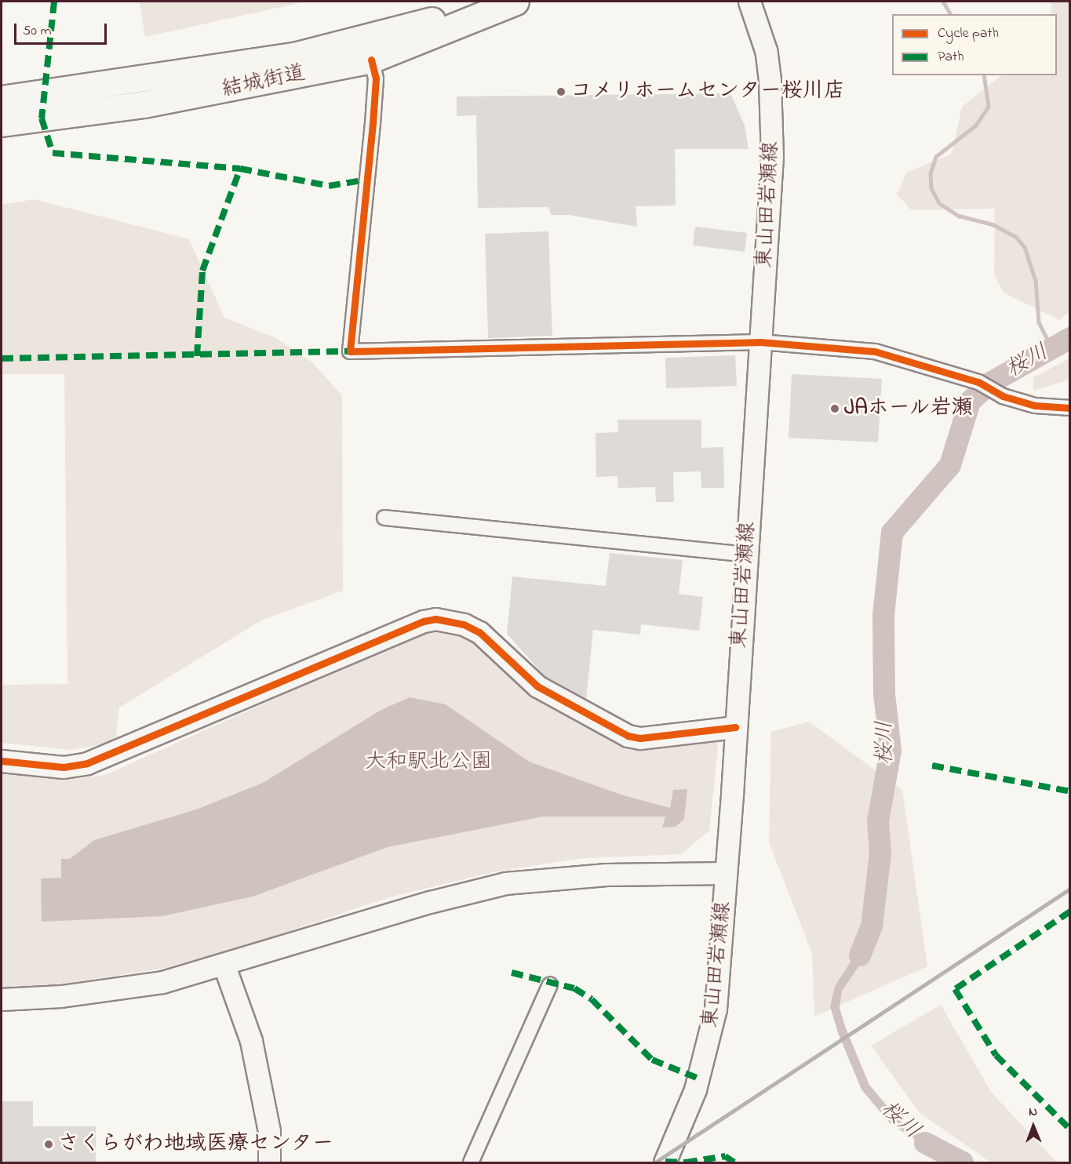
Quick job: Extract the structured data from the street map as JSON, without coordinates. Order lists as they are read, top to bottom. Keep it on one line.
{"streets":{"highway":["結城街道"],"street":["東山田岩瀬線"]},"water":["桜川"],"parks":["大和駅北公園"],"places":["コメリホームセンター桜川店","JAホール岩瀬","さくらがわ地域医療センター"],"legend":["Cycle path","Path"],"scale_bar":"50 m","north":"top"}
